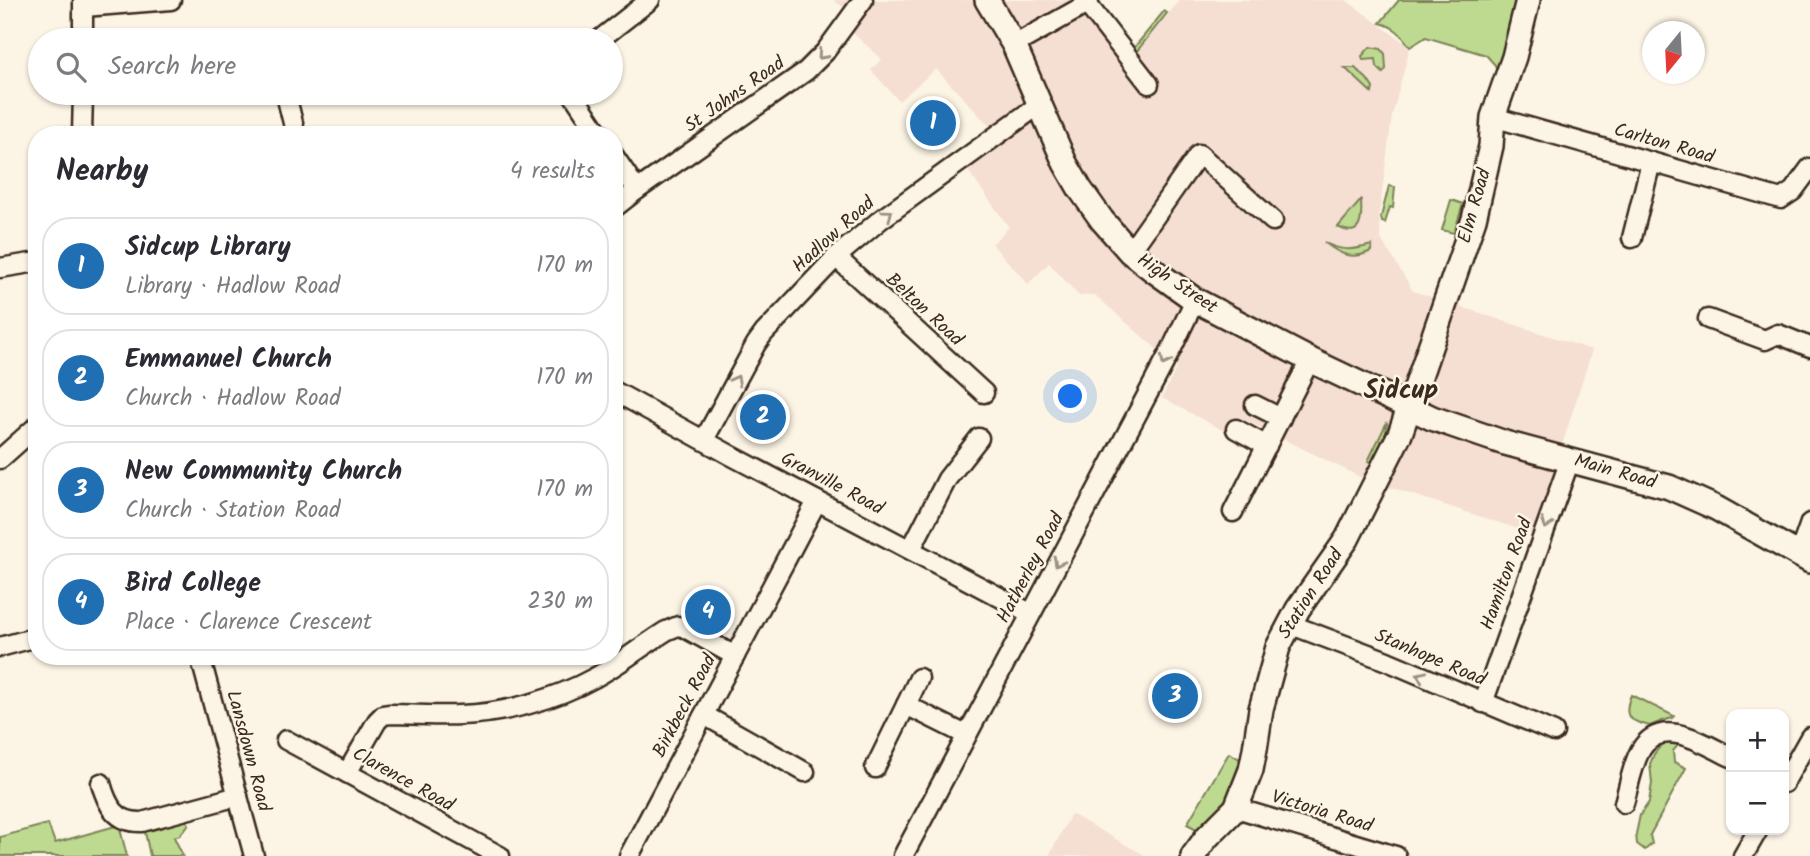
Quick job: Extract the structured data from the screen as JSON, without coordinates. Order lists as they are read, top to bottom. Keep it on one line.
{"streets":{"main road":["Elm Road","High Street","Main Road","Station Road"],"street":["St Johns Road","Carlton Road","Hadlow Road","Belton Road","Granville Road","Hatherley Road","Hamilton Road","Stanhope Road","Birkbeck Road","Lansdown Road","Clarence Road","Victoria Road"]},"crossings":[["Carlton Road","Elm Road"],["Elm Road","High Street"],["Elm Road","Main Road"],["Elm Road","Station Road"],["Hadlow Road","High Street"],["Hadlow Road","Belton Road"],["Hadlow Road","Granville Road"],["High Street","Main Road"],["High Street","Hatherley Road"],["High Street","Station Road"],["Main Road","Hamilton Road"],["Main Road","Station Road"],["Granville Road","Hatherley Road"],["Granville Road","Birkbeck Road"],["Hamilton Road","Stanhope Road"],["Station Road","Stanhope Road"],["Station Road","Victoria Road"]],"one_way":["St Johns Road","Hadlow Road","Hamilton Road","Stanhope Road"],"districts":["Sidcup"],"north":"bottom","page":{"search":"Search here","pins":["1","2","4","3"],"heading":["Nearby","4 results"],"list":[{"mark":"1","name":"Sidcup Library","note":"Library · Hadlow Road","value":"170 m"},{"mark":"2","name":"Emmanuel Church","note":"Church · Hadlow Road","value":"170 m"},{"mark":"3","name":"New Community Church","note":"Church · Station Road","value":"170 m"},{"mark":"4","name":"Bird College","note":"Place · Clarence Crescent","value":"230 m"}],"map_buttons":["+","−"]}}
